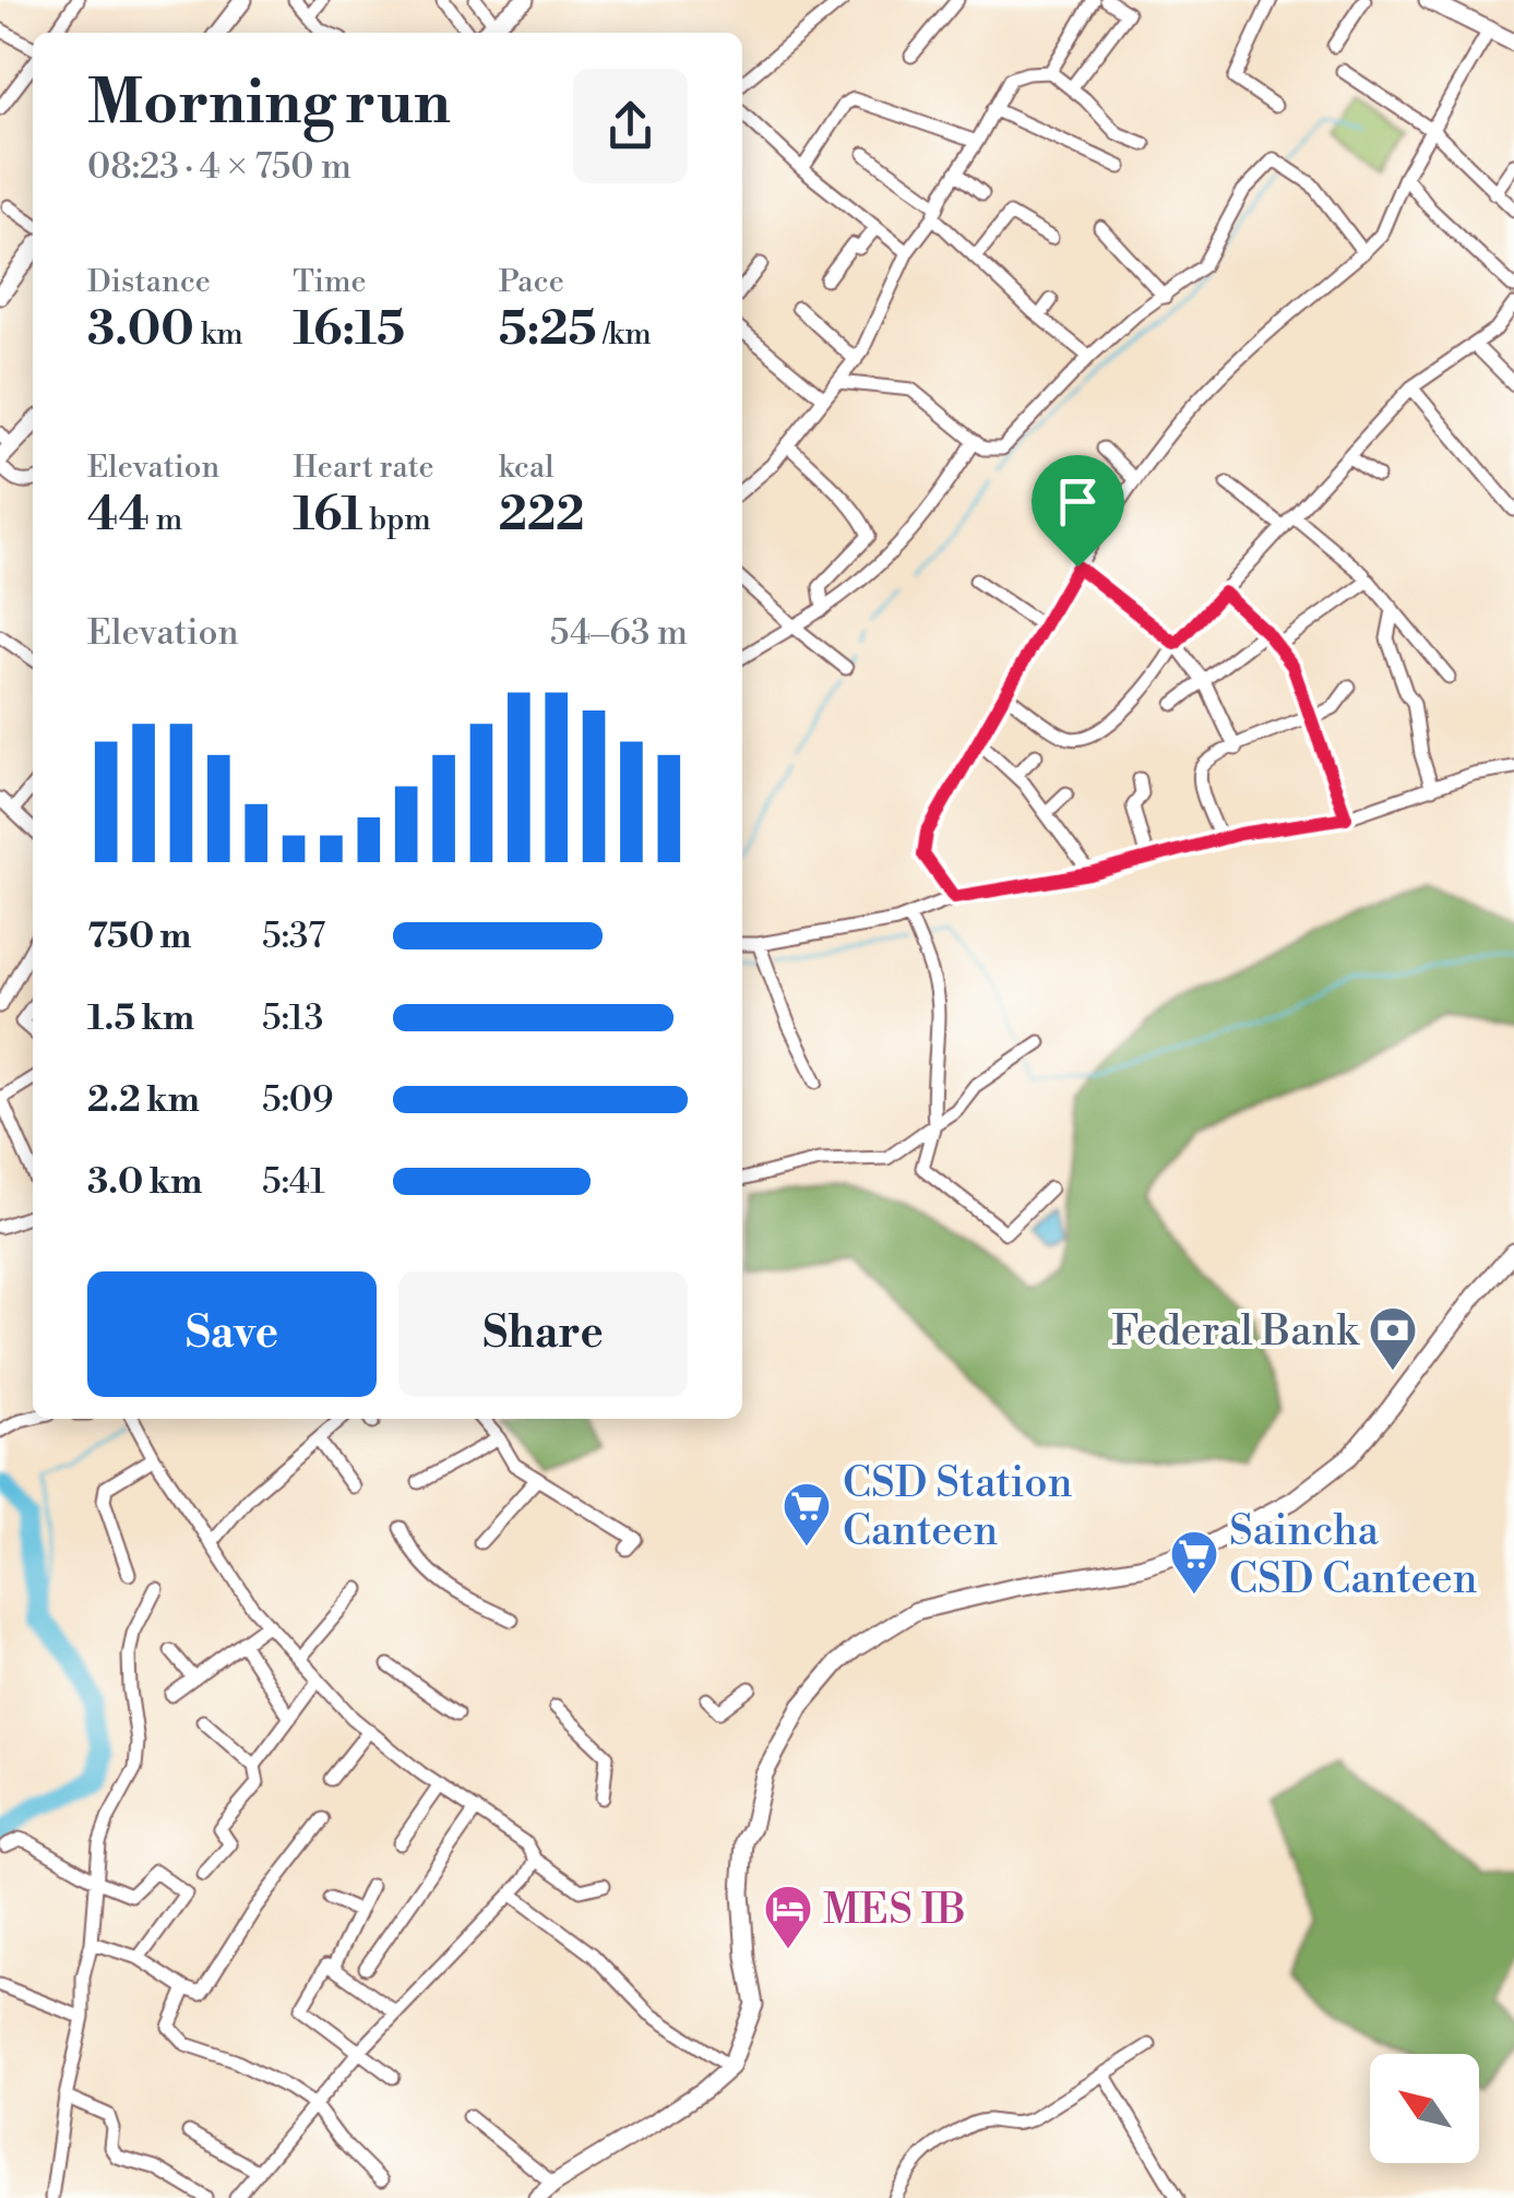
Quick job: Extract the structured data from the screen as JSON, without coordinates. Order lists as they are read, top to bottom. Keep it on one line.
{"places":{"bank":["Federal Bank"],"supermarket":["CSD Station Canteen","Saincha CSD Canteen"],"hotel":["MES IB"]},"north":"top left","page":{"heading":["Morning run","08:23 · 4 × 750 m"],"stats":[["Distance","3.00 km"],["Time","16:15"],["Pace","5:25 /km"],["Elevation","44 m"],["Heart rate","161 bpm"],["kcal","222"]],"chart":["Elevation","54–63 m"],"list":[{"name":"750 m","note":"5:37"},{"name":"1.5 km","note":"5:13"},{"name":"2.2 km","note":"5:09"},{"name":"3.0 km","note":"5:41"}],"buttons":["Save","Share"]}}
